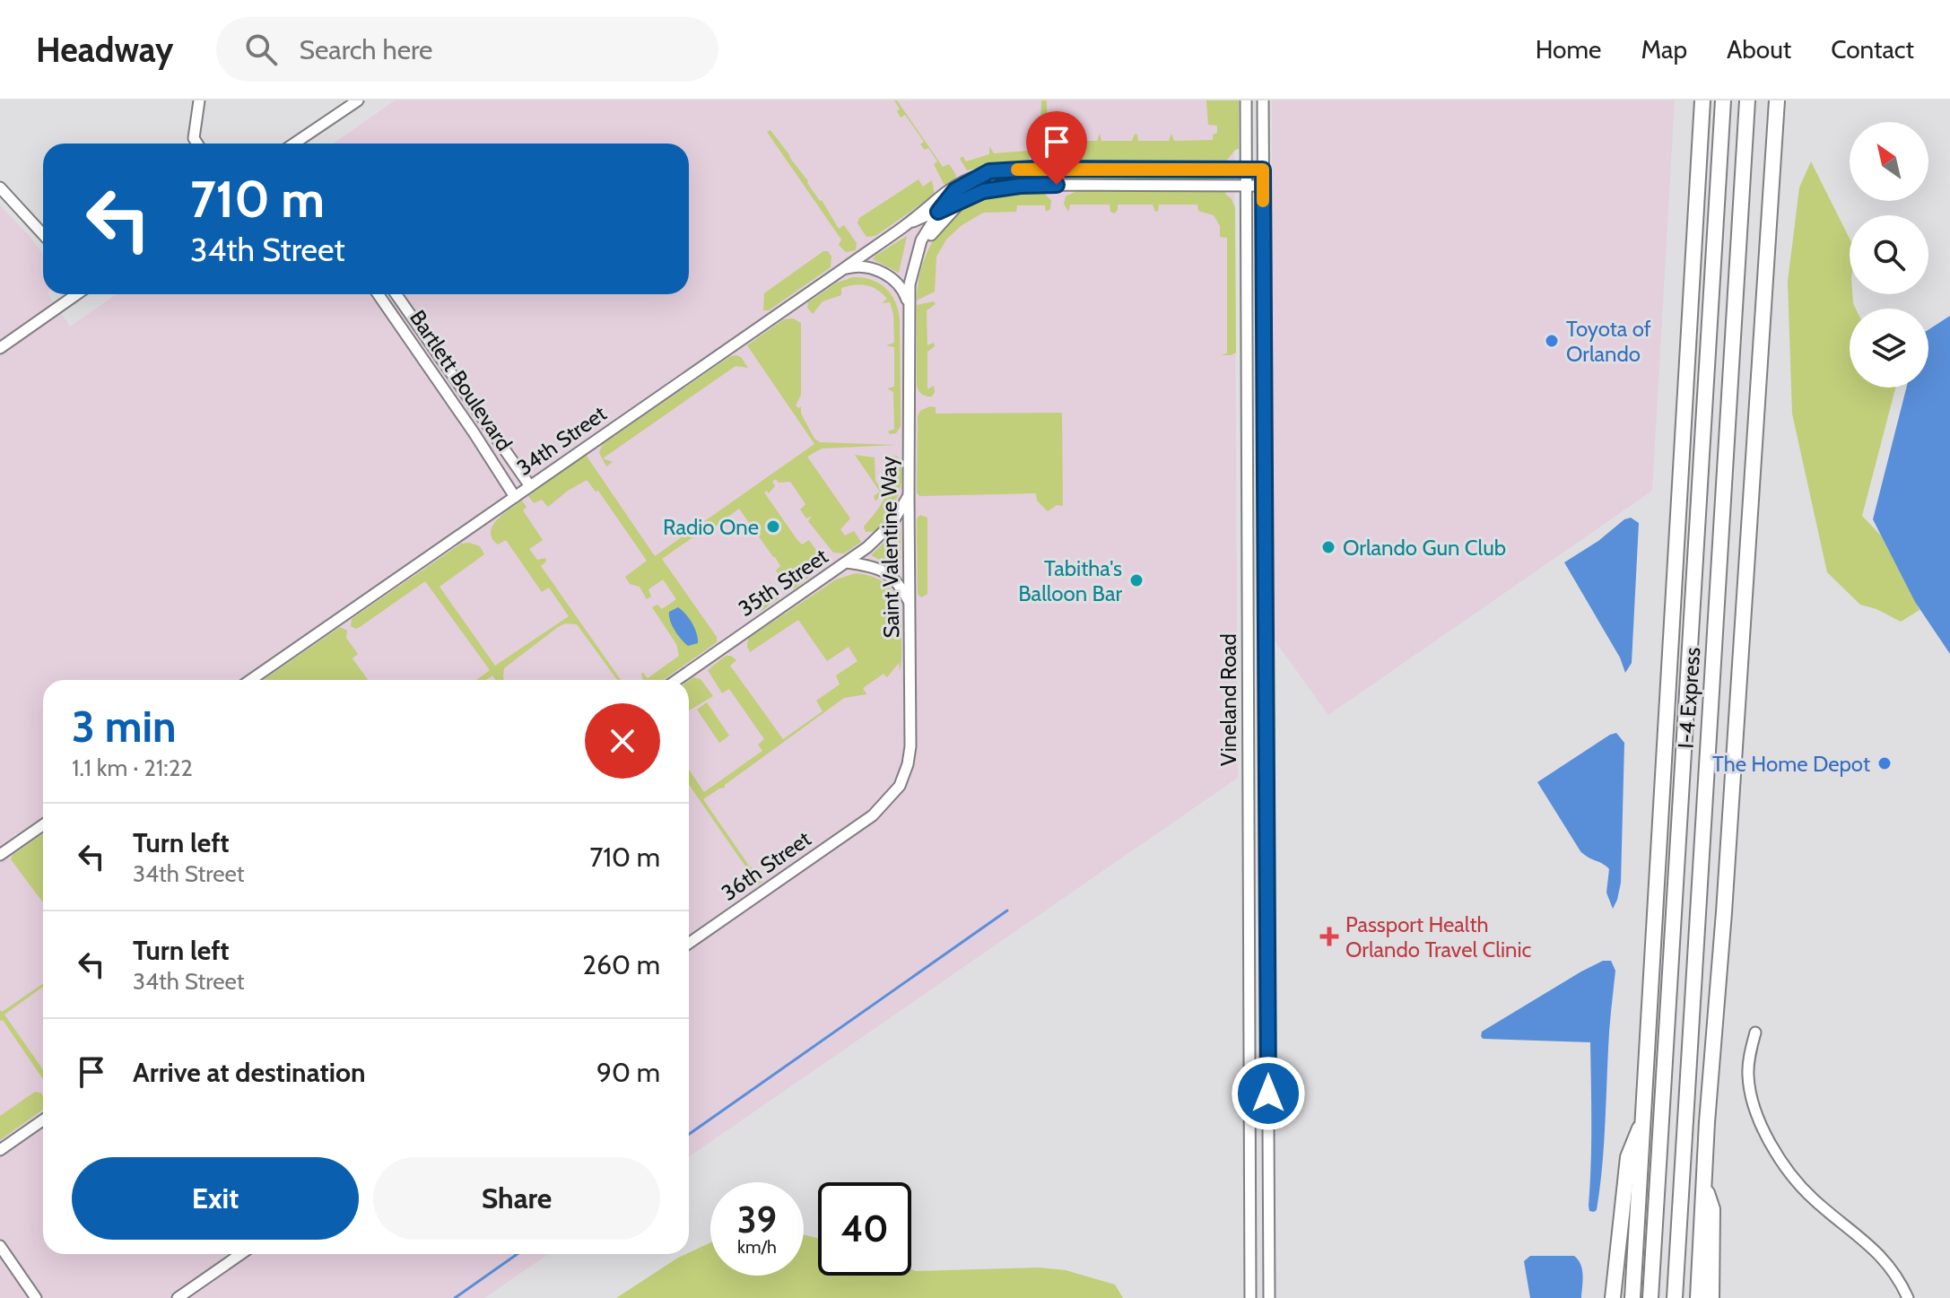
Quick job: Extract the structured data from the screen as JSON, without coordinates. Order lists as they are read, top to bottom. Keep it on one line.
{"streets":{"highway":["I-4 Express"],"street":["Bartlett Boulevard","34th Street","Saint Valentine Way","35th Street","Vineland Road","36th Street"]},"crossings":[["Bartlett Boulevard","34th Street"],["34th Street","Saint Valentine Way"],["34th Street","Vineland Road"],["Saint Valentine Way","35th Street"],["Saint Valentine Way","36th Street"]],"places":{"other":["Toyota of Orlando","Radio One","Orlando Gun Club","Tabitha's Balloon Bar","The Home Depot"],"health":["Passport Health Orlando Travel Clinic"]},"north":"top left","page":{"header":"Headway","search":"Search here","nav":["Home","Map","About","Contact"],"turn":["710 m","34th Street"],"heading":["3 min","1.1 km · 21:22"],"list":[{"name":"Turn left","note":"34th Street","value":"710 m"},{"name":"Turn left","note":"34th Street","value":"260 m"},{"name":"Arrive at destination","value":"90 m"}],"buttons":["Exit","Share"],"speed":"39 km/h","limit":"40"}}
